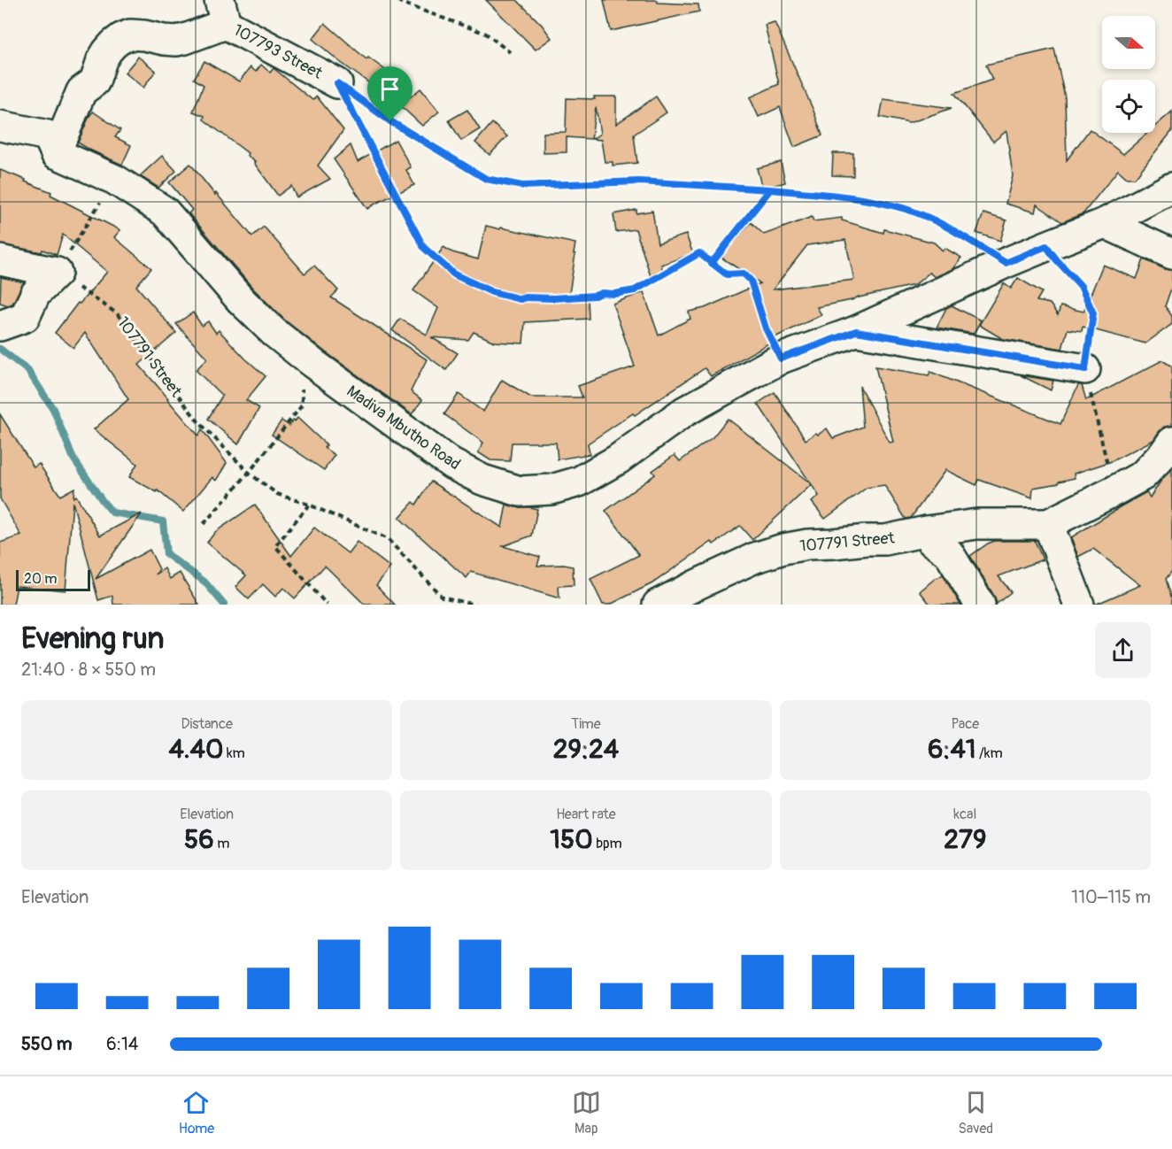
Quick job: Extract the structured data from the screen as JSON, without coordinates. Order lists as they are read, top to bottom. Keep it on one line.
{"streets":{"street":["107793 Street","107791 Street","Madiva Mbutho Road"]},"crossings":[["107793 Street","Madiva Mbutho Road"]],"scale_bar":"20 m","north":"right","page":{"scale":"20 m","heading":["Evening run","21:40 · 8 × 550 m"],"stats":[["Distance","4.40 km"],["Time","29:24"],["Pace","6:41 /km"],["Elevation","56 m"],["Heart rate","150 bpm"],["kcal","279"]],"chart":["Elevation","110–115 m"],"list":[{"name":"550 m","note":"6:14"}],"tabs":["Home","Map","Saved"]}}
